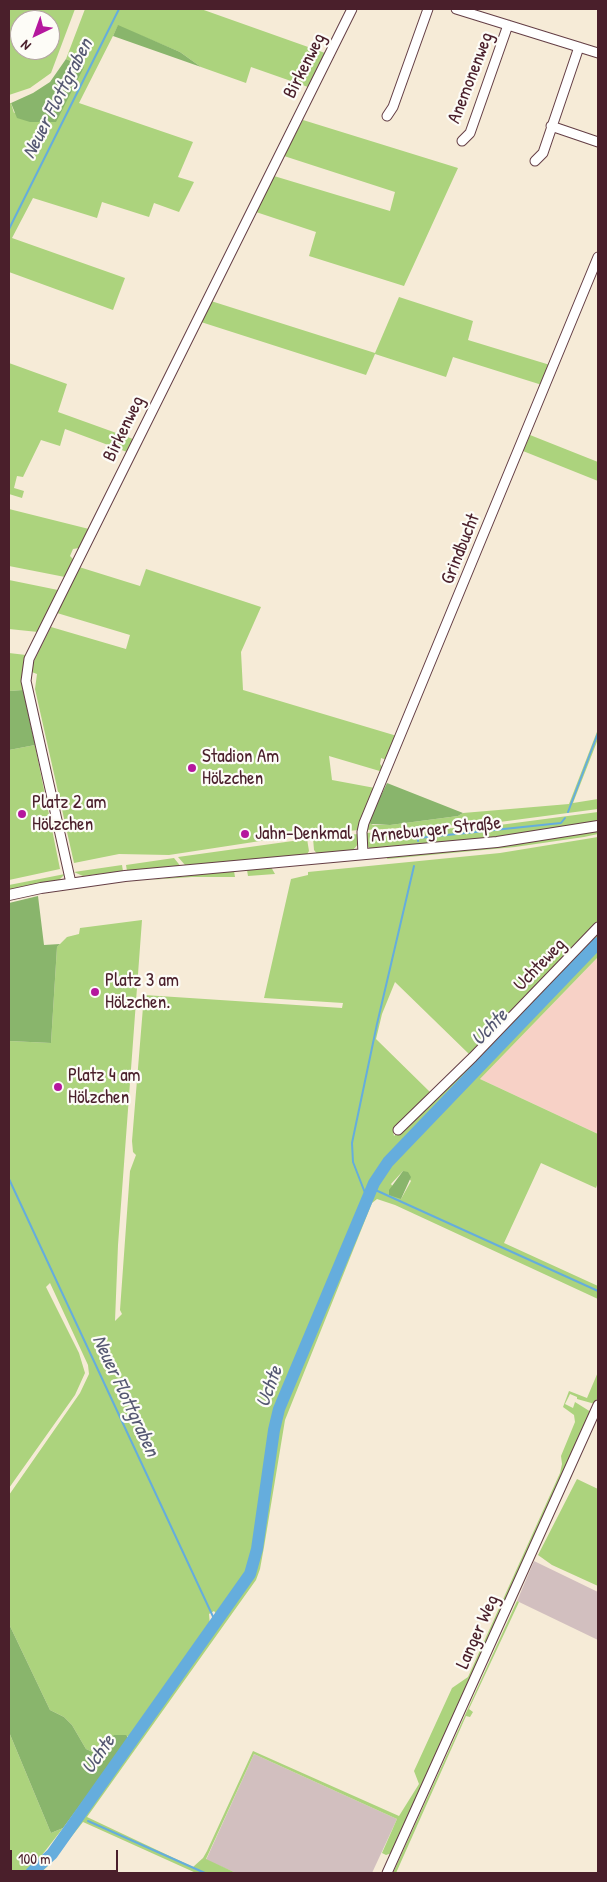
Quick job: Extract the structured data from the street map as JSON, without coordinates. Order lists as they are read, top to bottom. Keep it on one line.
{"streets":{"main road":["Arneburger Straße"],"street":["Birkenweg","Anemonenweg","Grindbucht","Uchteweg","Langer Weg"]},"crossings":[["Birkenweg","Arneburger Straße"],["Grindbucht","Arneburger Straße"]],"water":["Neuer Flottgraben","Uchte"],"places":["Stadion Am Hölzchen","Platz 2 am Hölzchen","Jahn-Denkmal","Platz 3 am Hölzchen.","Platz 4 am Hölzchen"],"scale_bar":"100 m","north":"bottom left"}
